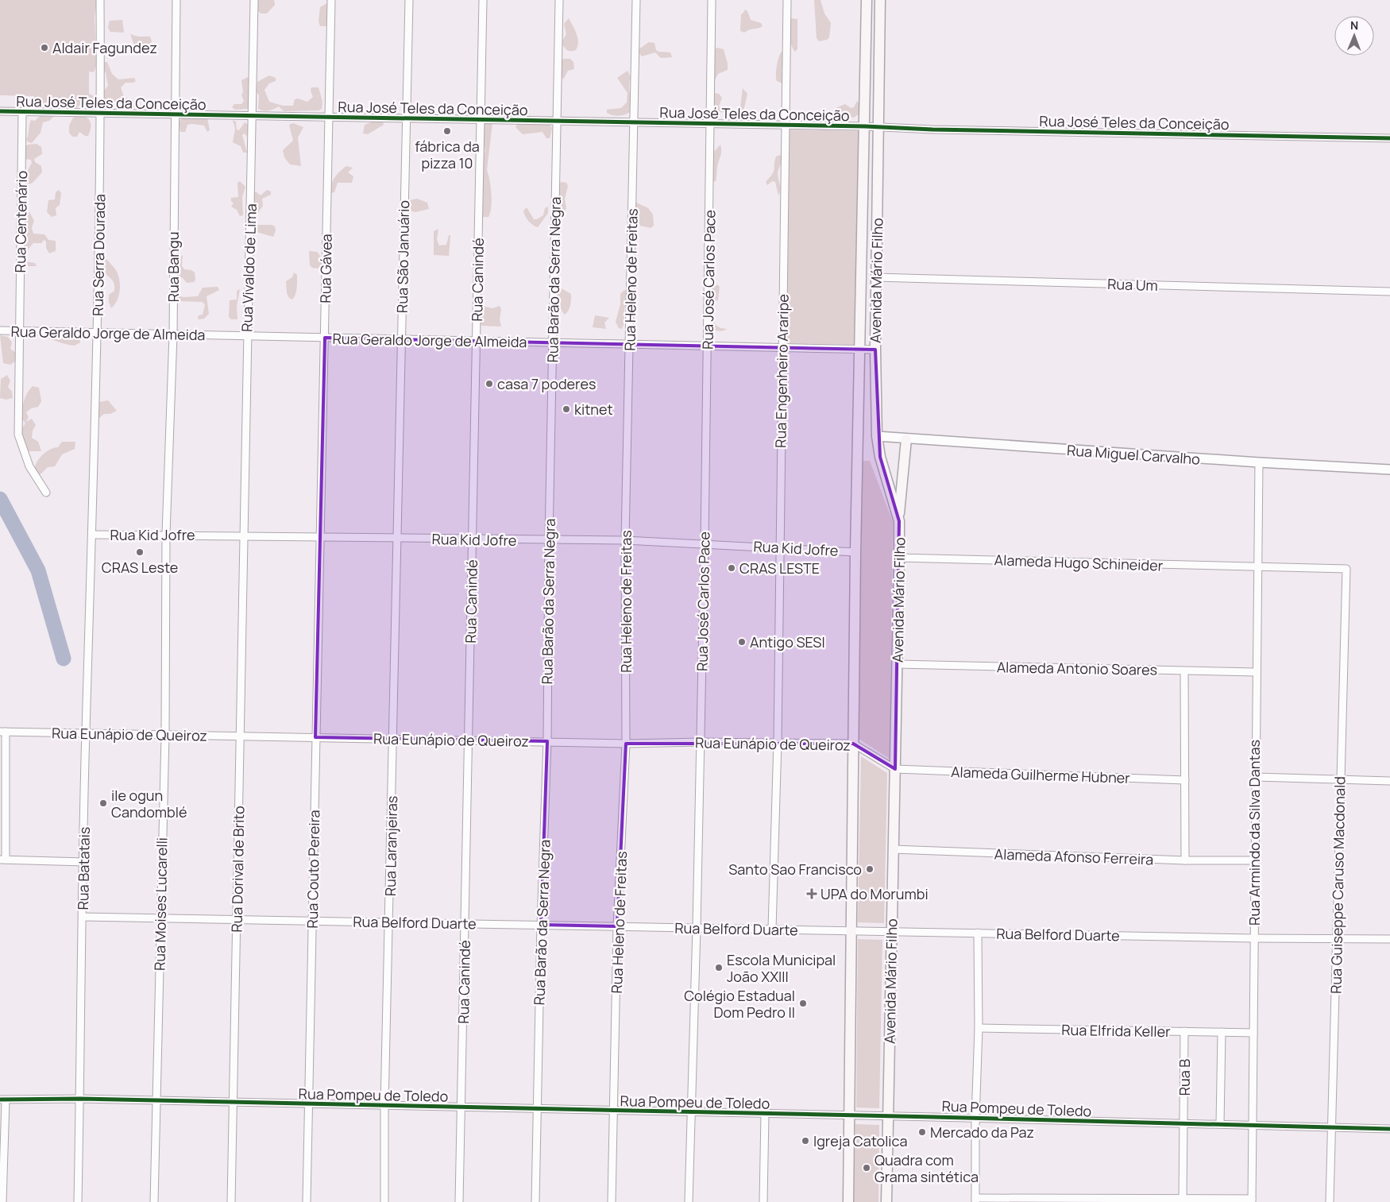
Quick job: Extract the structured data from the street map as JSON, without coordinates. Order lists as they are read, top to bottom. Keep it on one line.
{"streets":{"main road":["Avenida Mário Filho"],"street":["Rua José Teles da Conceição","Rua Centenário","Rua Serra Dourada","Rua São Januário","Rua Bangu","Rua Vivaldo de Lima","Rua Gávea","Rua Canindé","Rua Barão da Serra Negra","Rua Heleno de Freitas","Rua José Carlos Pace","Rua Um","Rua Geraldo Jorge de Almeida","Rua Engenheiro Araripe","Rua Miguel Carvalho","Rua Kid Jofre","Alameda Hugo Schineider","Alameda Antonio Soares","Rua Eunápio de Queiroz","Alameda Guilherme Hubner","Rua Armindo da Silva Dantas","Rua Laranjeiras","Alameda Afonso Ferreira","Rua Batatais","Rua Dorival de Brito","Rua Couto Pereira","Rua Guiseppe Caruso Macdonald","Rua Moises Lucarelli","Rua Belford Duarte","Rua Elfrida Keller","Rua B","Rua Pompeu de Toledo"]},"crossings":[["Rua José Teles da Conceição","Rua Centenário"],["Rua José Teles da Conceição","Rua Serra Dourada"],["Rua José Teles da Conceição","Rua São Januário"],["Rua José Teles da Conceição","Rua Bangu"],["Rua José Teles da Conceição","Rua Vivaldo de Lima"],["Rua José Teles da Conceição","Rua Gávea"],["Rua José Teles da Conceição","Rua Canindé"],["Rua José Teles da Conceição","Rua Barão da Serra Negra"],["Rua José Teles da Conceição","Rua Heleno de Freitas"],["Rua José Teles da Conceição","Rua José Carlos Pace"],["Rua José Teles da Conceição","Avenida Mário Filho"],["Rua José Teles da Conceição","Rua Engenheiro Araripe"],["Rua Centenário","Rua Geraldo Jorge de Almeida"],["Rua Serra Dourada","Rua Geraldo Jorge de Almeida"],["Rua Serra Dourada","Rua Kid Jofre"],["Rua Serra Dourada","Rua Batatais"],["Rua São Januário","Rua Geraldo Jorge de Almeida"],["Rua São Januário","Rua Kid Jofre"],["Rua São Januário","Rua Laranjeiras"],["Rua Bangu","Rua Geraldo Jorge de Almeida"],["Rua Bangu","Rua Kid Jofre"],["Rua Bangu","Rua Moises Lucarelli"],["Rua Vivaldo de Lima","Rua Geraldo Jorge de Almeida"],["Rua Vivaldo de Lima","Rua Kid Jofre"],["Rua Vivaldo de Lima","Rua Dorival de Brito"],["Rua Gávea","Rua Geraldo Jorge de Almeida"],["Rua Gávea","Rua Kid Jofre"],["Rua Gávea","Rua Couto Pereira"],["Rua Canindé","Rua Geraldo Jorge de Almeida"],["Rua Canindé","Rua Kid Jofre"],["Rua Canindé","Rua Eunápio de Queiroz"],["Rua Canindé","Rua Belford Duarte"],["Rua Canindé","Rua Pompeu de Toledo"],["Rua Barão da Serra Negra","Rua Geraldo Jorge de Almeida"],["Rua Barão da Serra Negra","Rua Kid Jofre"],["Rua Barão da Serra Negra","Rua Eunápio de Queiroz"],["Rua Barão da Serra Negra","Rua Belford Duarte"],["Rua Barão da Serra Negra","Rua Pompeu de Toledo"],["Rua Heleno de Freitas","Rua Geraldo Jorge de Almeida"],["Rua Heleno de Freitas","Rua Kid Jofre"],["Rua Heleno de Freitas","Rua Eunápio de Queiroz"],["Rua Heleno de Freitas","Rua Belford Duarte"],["Rua Heleno de Freitas","Rua Pompeu de Toledo"],["Rua José Carlos Pace","Rua Geraldo Jorge de Almeida"],["Rua José Carlos Pace","Rua Kid Jofre"],["Rua José Carlos Pace","Rua Eunápio de Queiroz"],["Rua José Carlos Pace","Rua Belford Duarte"],["Rua José Carlos Pace","Rua Pompeu de Toledo"],["Avenida Mário Filho","Rua Um"],["Avenida Mário Filho","Rua Geraldo Jorge de Almeida"],["Avenida Mário Filho","Rua Miguel Carvalho"],["Avenida Mário Filho","Rua Kid Jofre"],["Avenida Mário Filho","Alameda Hugo Schineider"],["Avenida Mário Filho","Alameda Antonio Soares"],["Avenida Mário Filho","Rua Eunápio de Queiroz"],["Avenida Mário Filho","Alameda Guilherme Hubner"],["Avenida Mário Filho","Alameda Afonso Ferreira"],["Avenida Mário Filho","Rua Belford Duarte"],["Avenida Mário Filho","Rua Pompeu de Toledo"],["Rua Geraldo Jorge de Almeida","Rua Engenheiro Araripe"],["Rua Engenheiro Araripe","Rua Kid Jofre"],["Rua Engenheiro Araripe","Rua Eunápio de Queiroz"],["Rua Engenheiro Araripe","Rua Belford Duarte"],["Rua Miguel Carvalho","Rua Armindo da Silva Dantas"],["Rua Kid Jofre","Rua Laranjeiras"],["Rua Kid Jofre","Rua Batatais"],["Rua Kid Jofre","Rua Dorival de Brito"],["Rua Kid Jofre","Rua Couto Pereira"],["Rua Kid Jofre","Rua Moises Lucarelli"],["Alameda Hugo Schineider","Rua Armindo da Silva Dantas"],["Alameda Hugo Schineider","Rua Guiseppe Caruso Macdonald"],["Alameda Antonio Soares","Rua Armindo da Silva Dantas"],["Rua Eunápio de Queiroz","Alameda Guilherme Hubner"],["Rua Eunápio de Queiroz","Rua Laranjeiras"],["Rua Eunápio de Queiroz","Rua Batatais"],["Rua Eunápio de Queiroz","Rua Dorival de Brito"],["Rua Eunápio de Queiroz","Rua Couto Pereira"],["Rua Eunápio de Queiroz","Rua Moises Lucarelli"],["Rua Armindo da Silva Dantas","Alameda Afonso Ferreira"],["Rua Armindo da Silva Dantas","Rua Belford Duarte"],["Rua Armindo da Silva Dantas","Rua Elfrida Keller"],["Rua Armindo da Silva Dantas","Rua Pompeu de Toledo"],["Rua Laranjeiras","Rua Belford Duarte"],["Rua Laranjeiras","Rua Pompeu de Toledo"],["Rua Batatais","Rua Belford Duarte"],["Rua Batatais","Rua Pompeu de Toledo"],["Rua Dorival de Brito","Rua Belford Duarte"],["Rua Dorival de Brito","Rua Pompeu de Toledo"],["Rua Couto Pereira","Rua Belford Duarte"],["Rua Couto Pereira","Rua Pompeu de Toledo"],["Rua Guiseppe Caruso Macdonald","Rua Belford Duarte"],["Rua Guiseppe Caruso Macdonald","Rua Pompeu de Toledo"],["Rua Moises Lucarelli","Rua Belford Duarte"],["Rua Moises Lucarelli","Rua Pompeu de Toledo"],["Rua Elfrida Keller","Rua B"],["Rua B","Rua Pompeu de Toledo"]],"places":{"other":["Aldair Fagundez","fábrica da pizza 10","casa 7 poderes","kitnet","CRAS Leste","CRAS LESTE","Antigo SESI","ile ogun Candomblé","Santo Sao Francisco","Escola Municipal João XXIII","Colégio Estadual Dom Pedro II","Mercado da Paz","Igreja Catolica","Quadra com Grama sintética"],"health":["UPA do Morumbi"]},"north":"top"}
